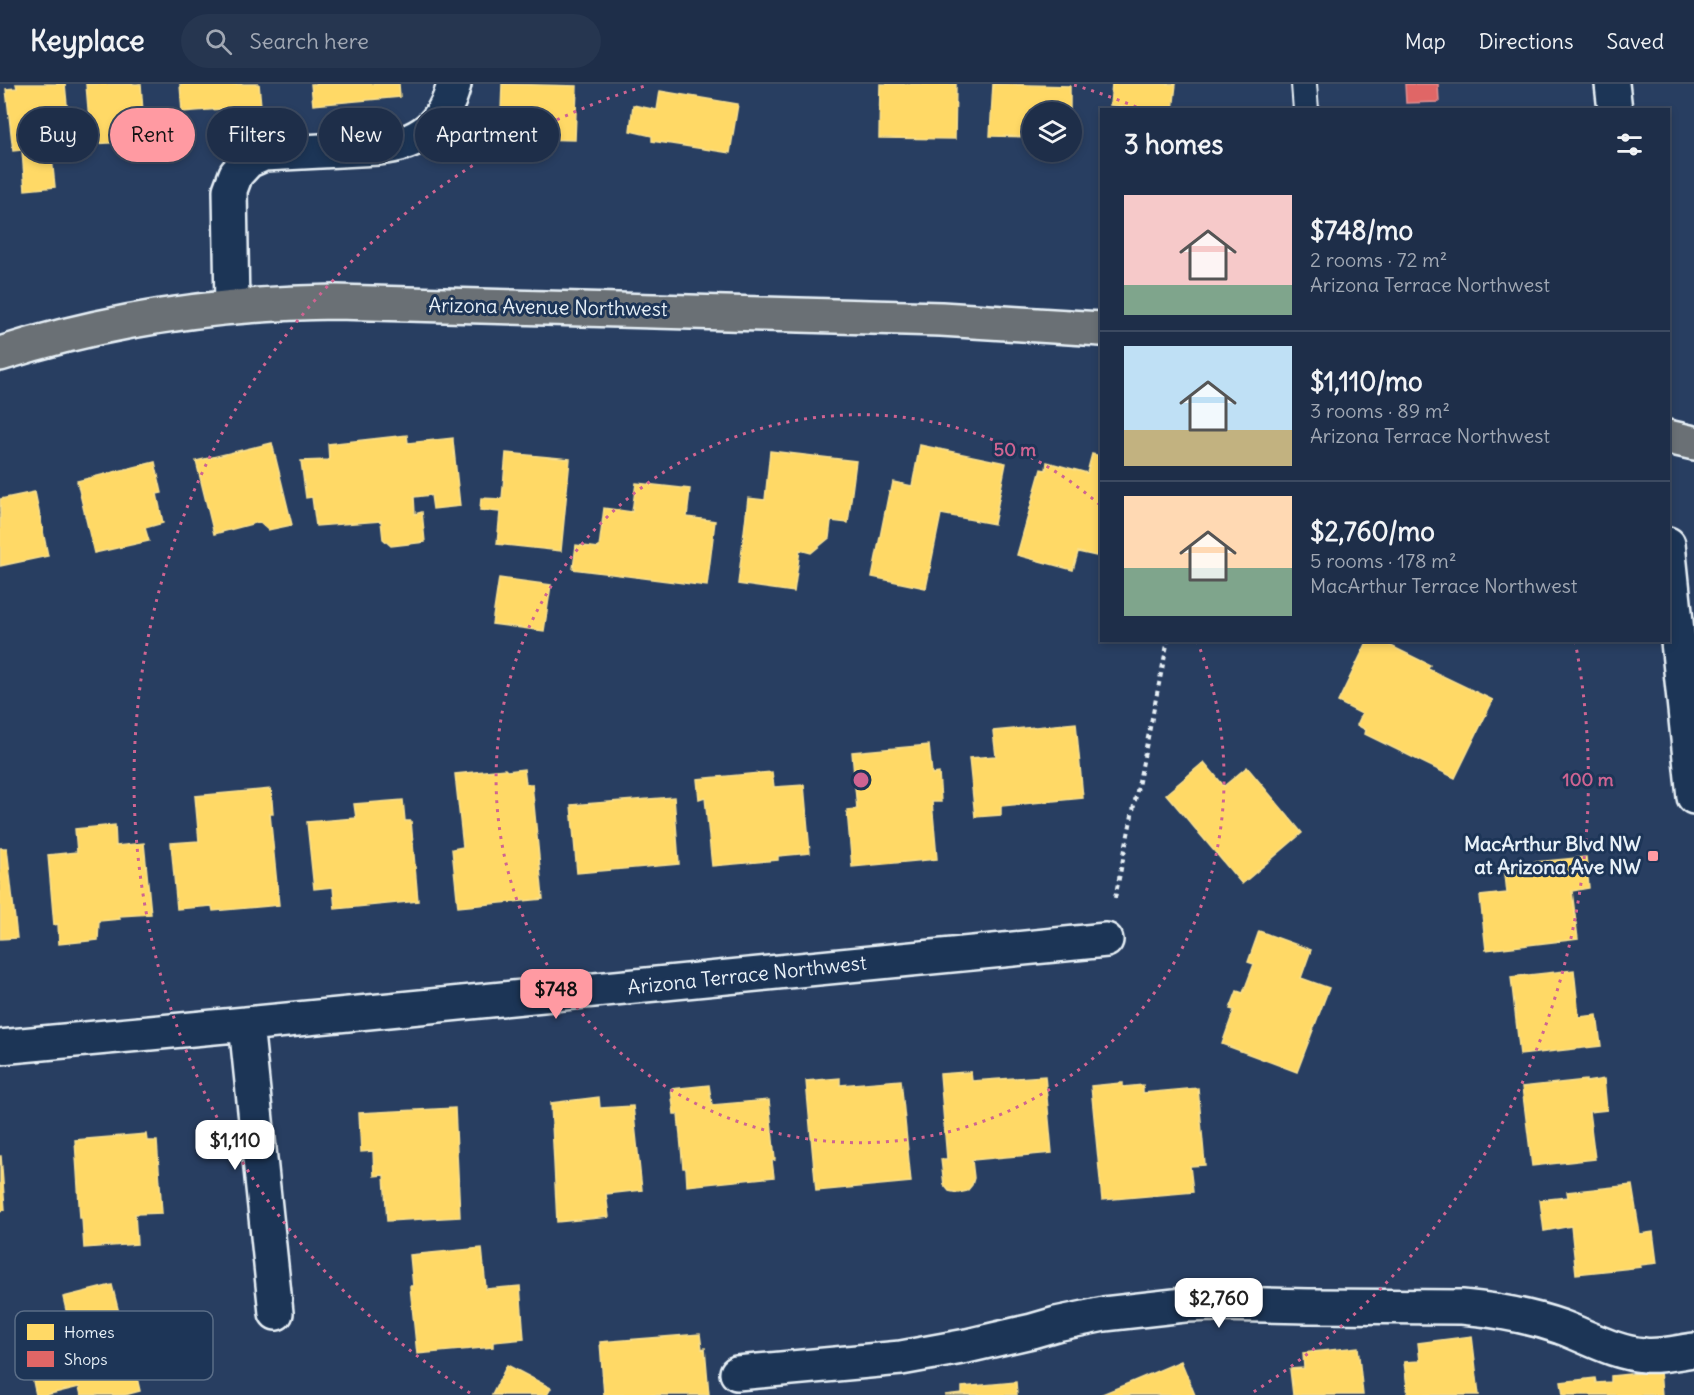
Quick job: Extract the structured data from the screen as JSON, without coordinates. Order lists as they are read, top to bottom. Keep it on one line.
{"streets":{"main road":["Arizona Avenue Northwest"],"street":["Arizona Terrace Northwest"]},"places":{"transit":["MacArthur Blvd NW at Arizona Ave NW"]},"legend":["Homes","Shops"],"page":{"header":"Keyplace","search":"Search here","nav":["Map","Directions","Saved"],"chip":["Buy","Rent","Filters","New","Apartment"],"heading":"3 homes","list":[{"name":"$748/mo","note":"2 rooms · 72 m² · Arizona Terrace Northwest"},{"name":"$1,110/mo","note":"3 rooms · 89 m² · Arizona Terrace Northwest"},{"name":"$2,760/mo","note":"5 rooms · 178 m² · MacArthur Terrace Northwest"}],"price":["$748","$1,110","$2,760"]},"rings":["50 m","100 m"]}
